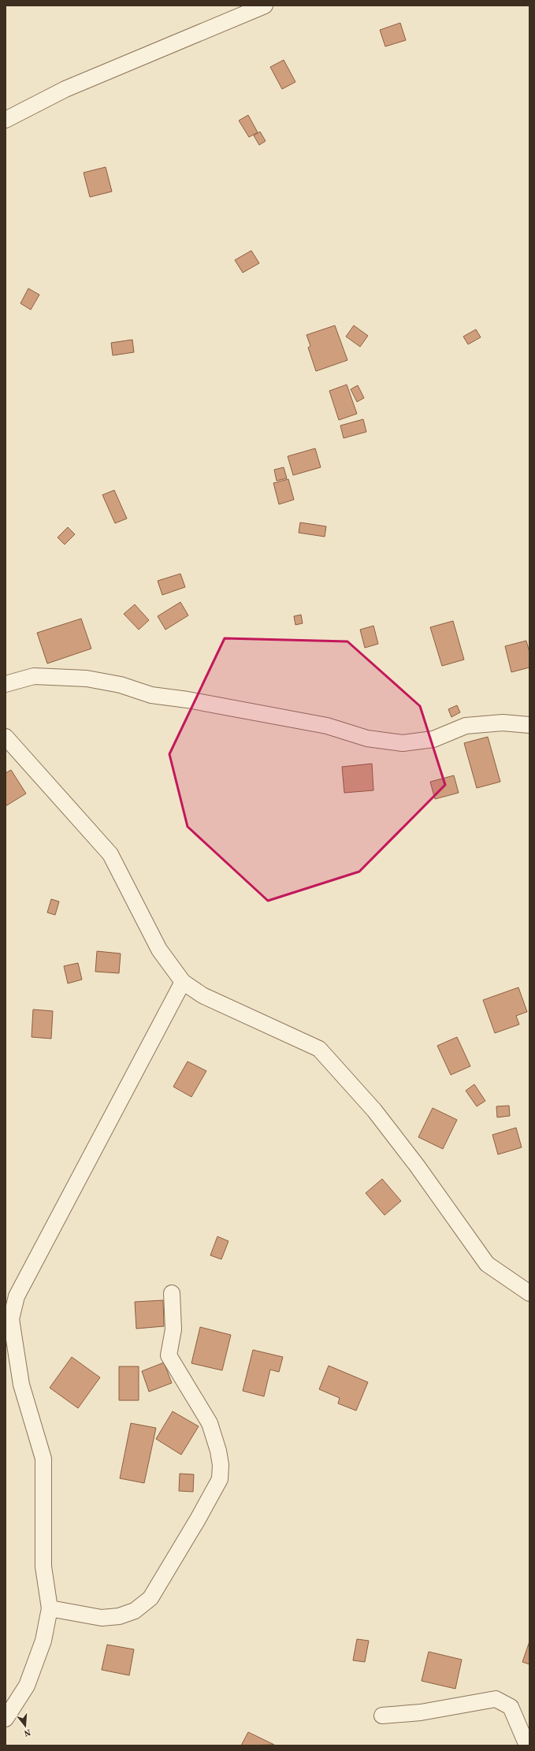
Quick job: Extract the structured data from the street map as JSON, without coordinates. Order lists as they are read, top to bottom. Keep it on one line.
{"north":"bottom"}
